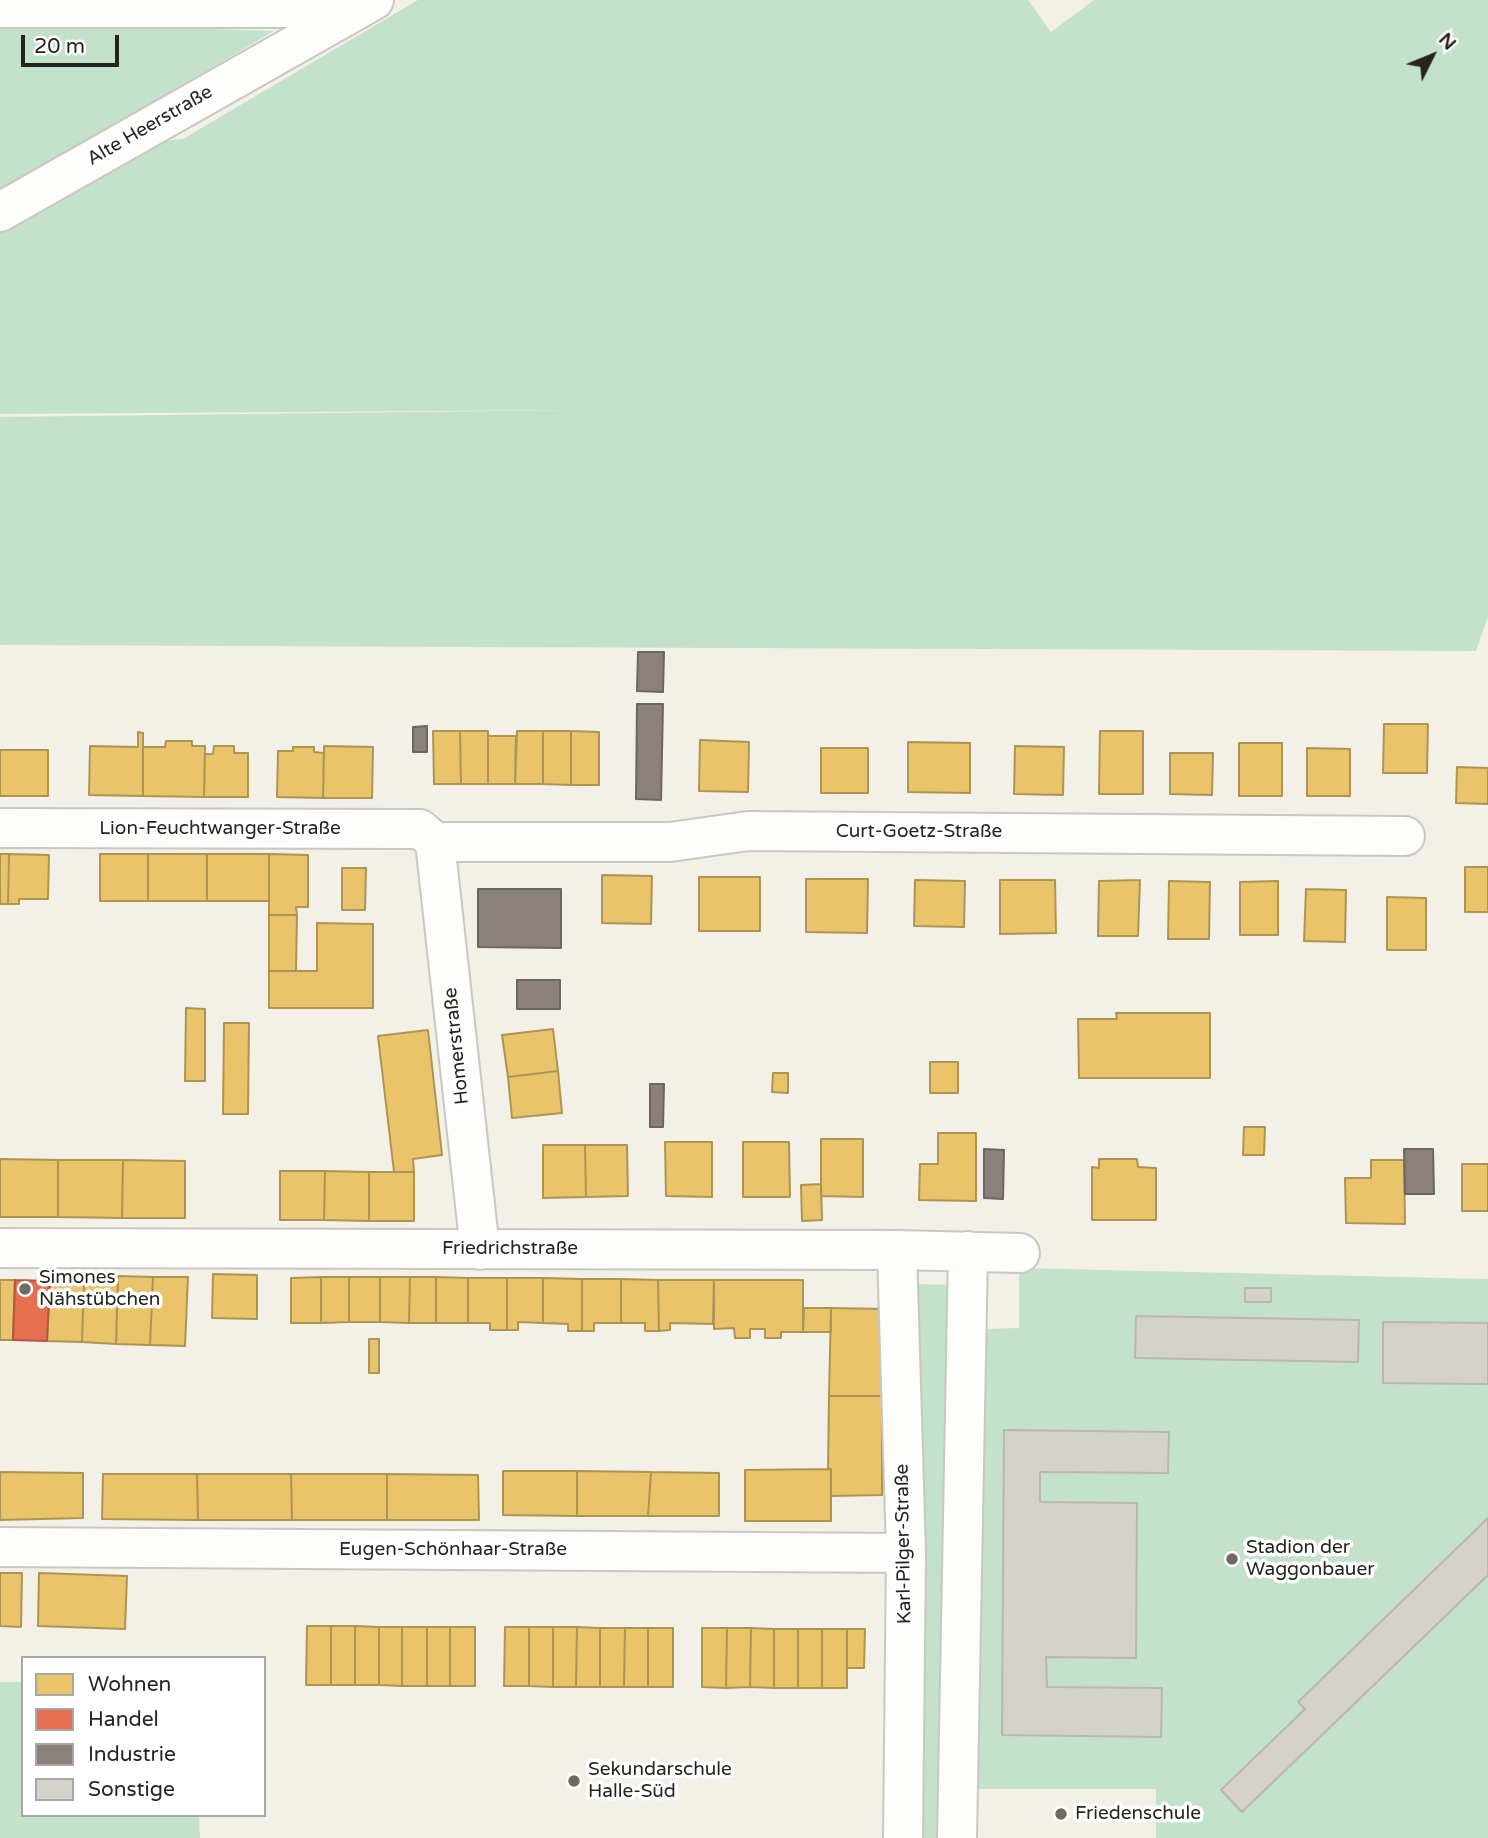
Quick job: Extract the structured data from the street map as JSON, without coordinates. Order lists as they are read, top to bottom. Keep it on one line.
{"streets":{"street":["Alte Heerstraße","Lion-Feuchtwanger-Straße","Curt-Goetz-Straße","Homerstraße","Friedrichstraße","Karl-Pilger-Straße","Eugen-Schönhaar-Straße"]},"crossings":[["Lion-Feuchtwanger-Straße","Curt-Goetz-Straße"],["Lion-Feuchtwanger-Straße","Homerstraße"],["Curt-Goetz-Straße","Homerstraße"],["Homerstraße","Friedrichstraße"],["Friedrichstraße","Karl-Pilger-Straße"],["Karl-Pilger-Straße","Eugen-Schönhaar-Straße"]],"places":["Simones Nähstübchen","Stadion der Waggonbauer","Sekundarschule Halle-Süd","Friedenschule"],"legend":["Wohnen","Handel","Industrie","Sonstige"],"scale_bar":"20 m","north":"top right"}
